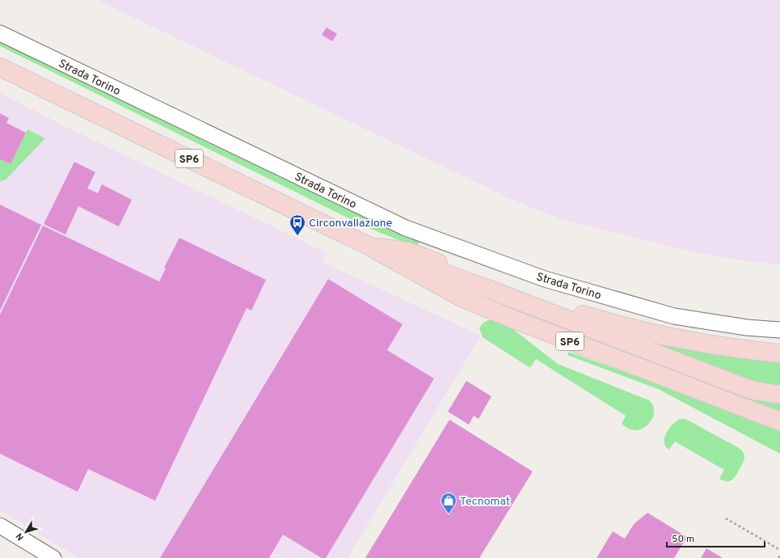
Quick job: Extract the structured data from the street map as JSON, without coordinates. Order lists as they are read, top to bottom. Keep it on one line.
{"streets":{"main road":["SP6"],"street":["Strada Torino"]},"places":{"bus stop":["Circonvallazione"],"shop":["Tecnomat"]},"scale_bar":"50 m","north":"bottom left"}
